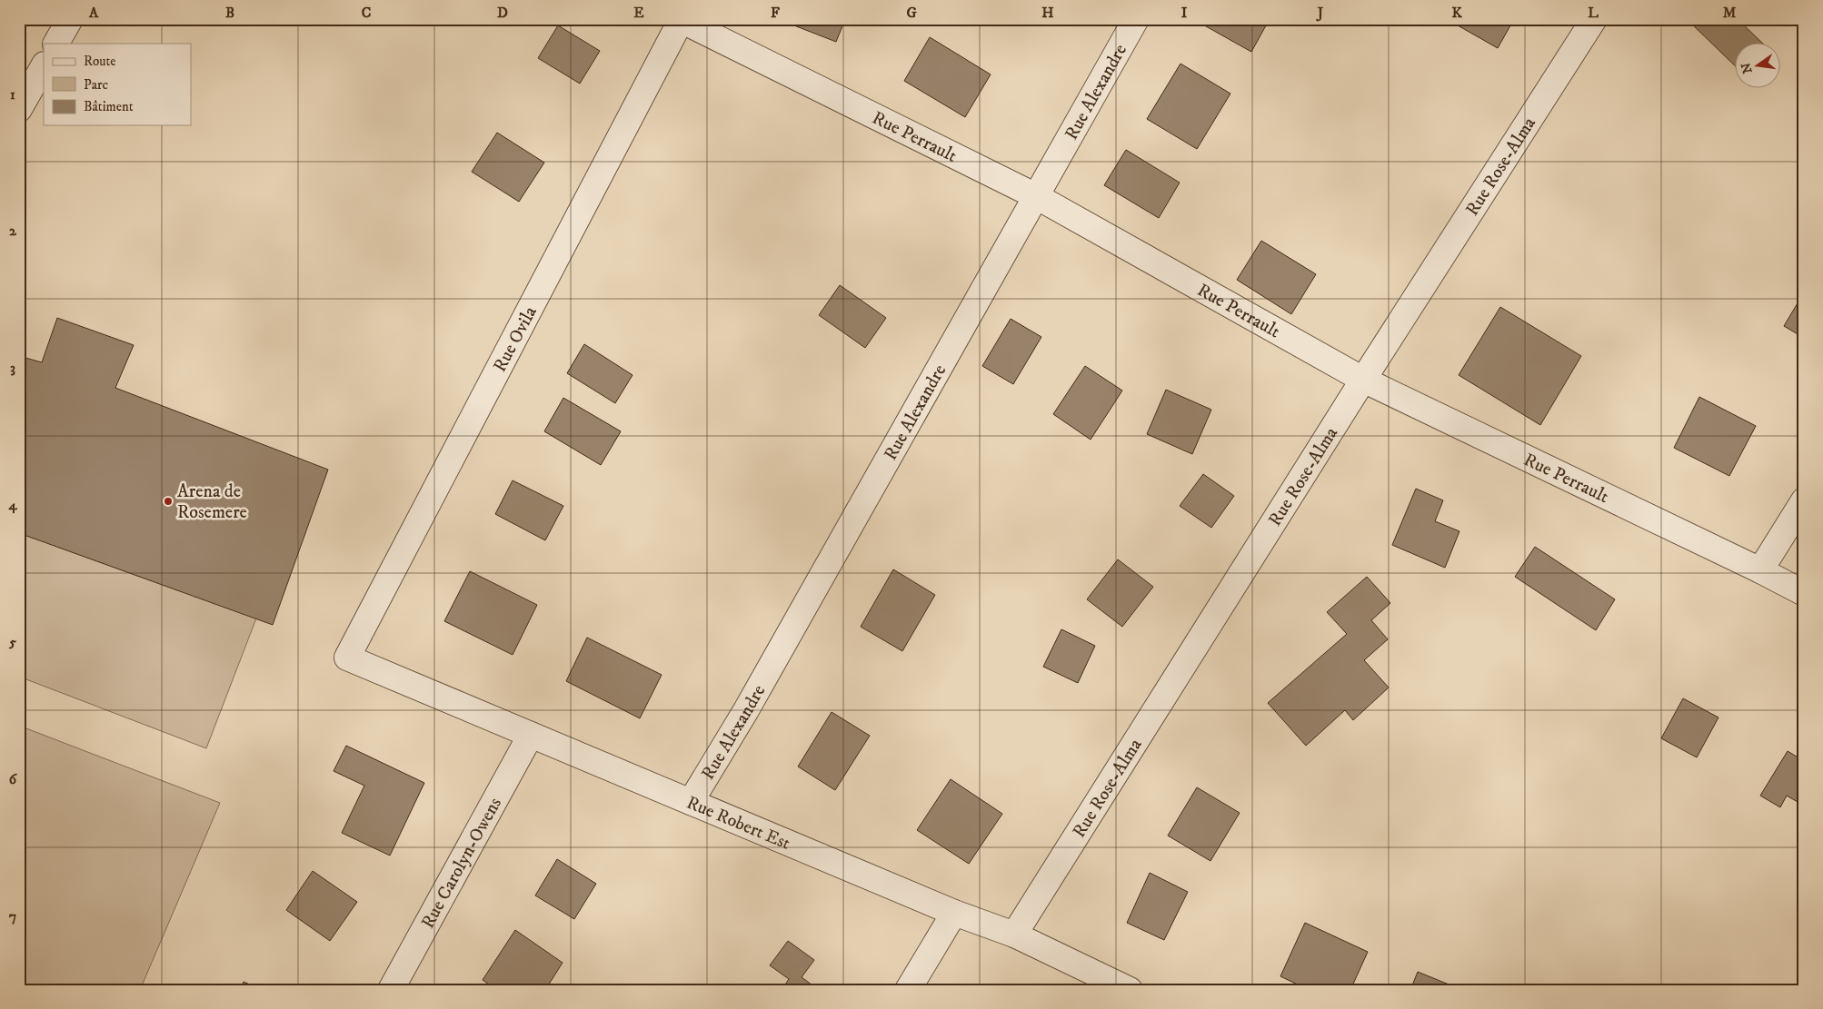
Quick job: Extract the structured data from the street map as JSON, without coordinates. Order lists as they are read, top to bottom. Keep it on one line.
{"streets":{"street":["Rue Alexandre","Rue Perrault","Rue Rose-Alma","Rue Ovila","Rue Robert Est","Rue Carolyn-Owens"]},"crossings":[["Rue Alexandre","Rue Perrault"],["Rue Alexandre","Rue Robert Est"],["Rue Perrault","Rue Rose-Alma"],["Rue Perrault","Rue Ovila"],["Rue Rose-Alma","Rue Robert Est"],["Rue Ovila","Rue Robert Est"],["Rue Robert Est","Rue Carolyn-Owens"]],"places":["Arena de Rosemere"],"legend":["Route","Parc","Bâtiment"],"north":"left","grid":{"columns":["A","B","C","D","E","F","G","H","I","J","K","L","M"],"rows":["1","2","3","4","5","6","7"]}}
